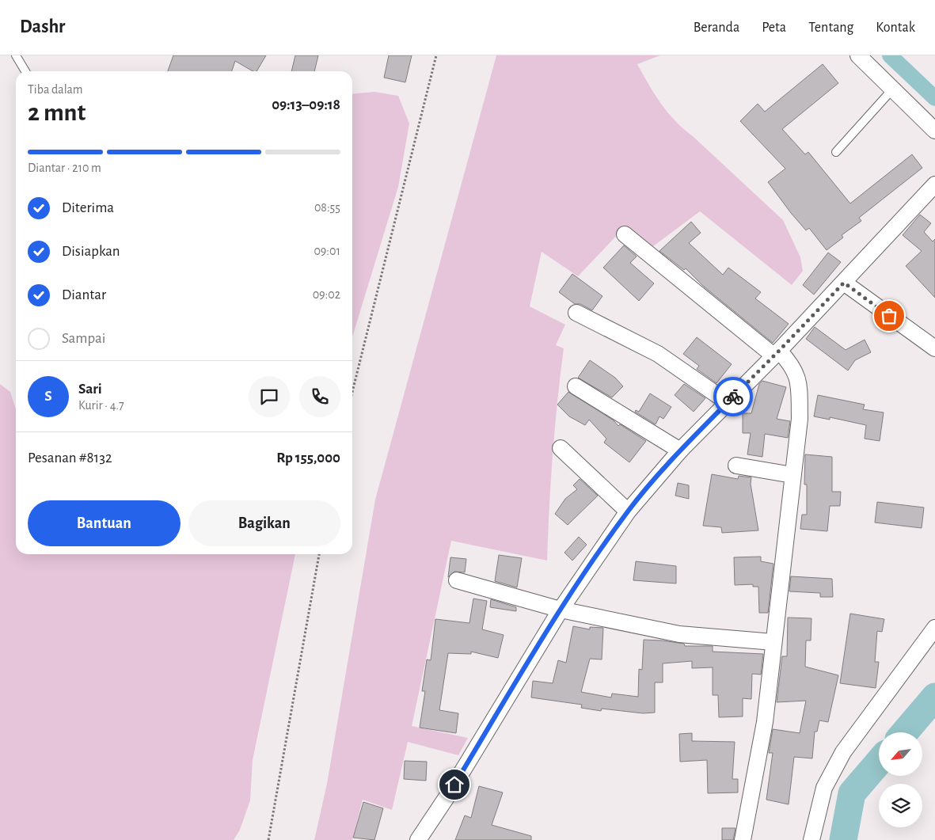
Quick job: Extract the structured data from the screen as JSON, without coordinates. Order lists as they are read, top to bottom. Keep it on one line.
{"north":"bottom left","page":{"header":"Dashr","nav":["Beranda","Peta","Tentang","Kontak"],"heading":["2 mnt","Tiba dalam","09:13–09:18"],"panel":["Sari","Kurir · 4.7","Pesanan #8132","Rp 155,000"],"bar":"Diantar · 210 m","list":[["Diterima","08:55"],["Disiapkan","09:01"],["Diantar","09:02"],"Sampai"],"round":"S","buttons":["Bantuan","Bagikan"]}}
